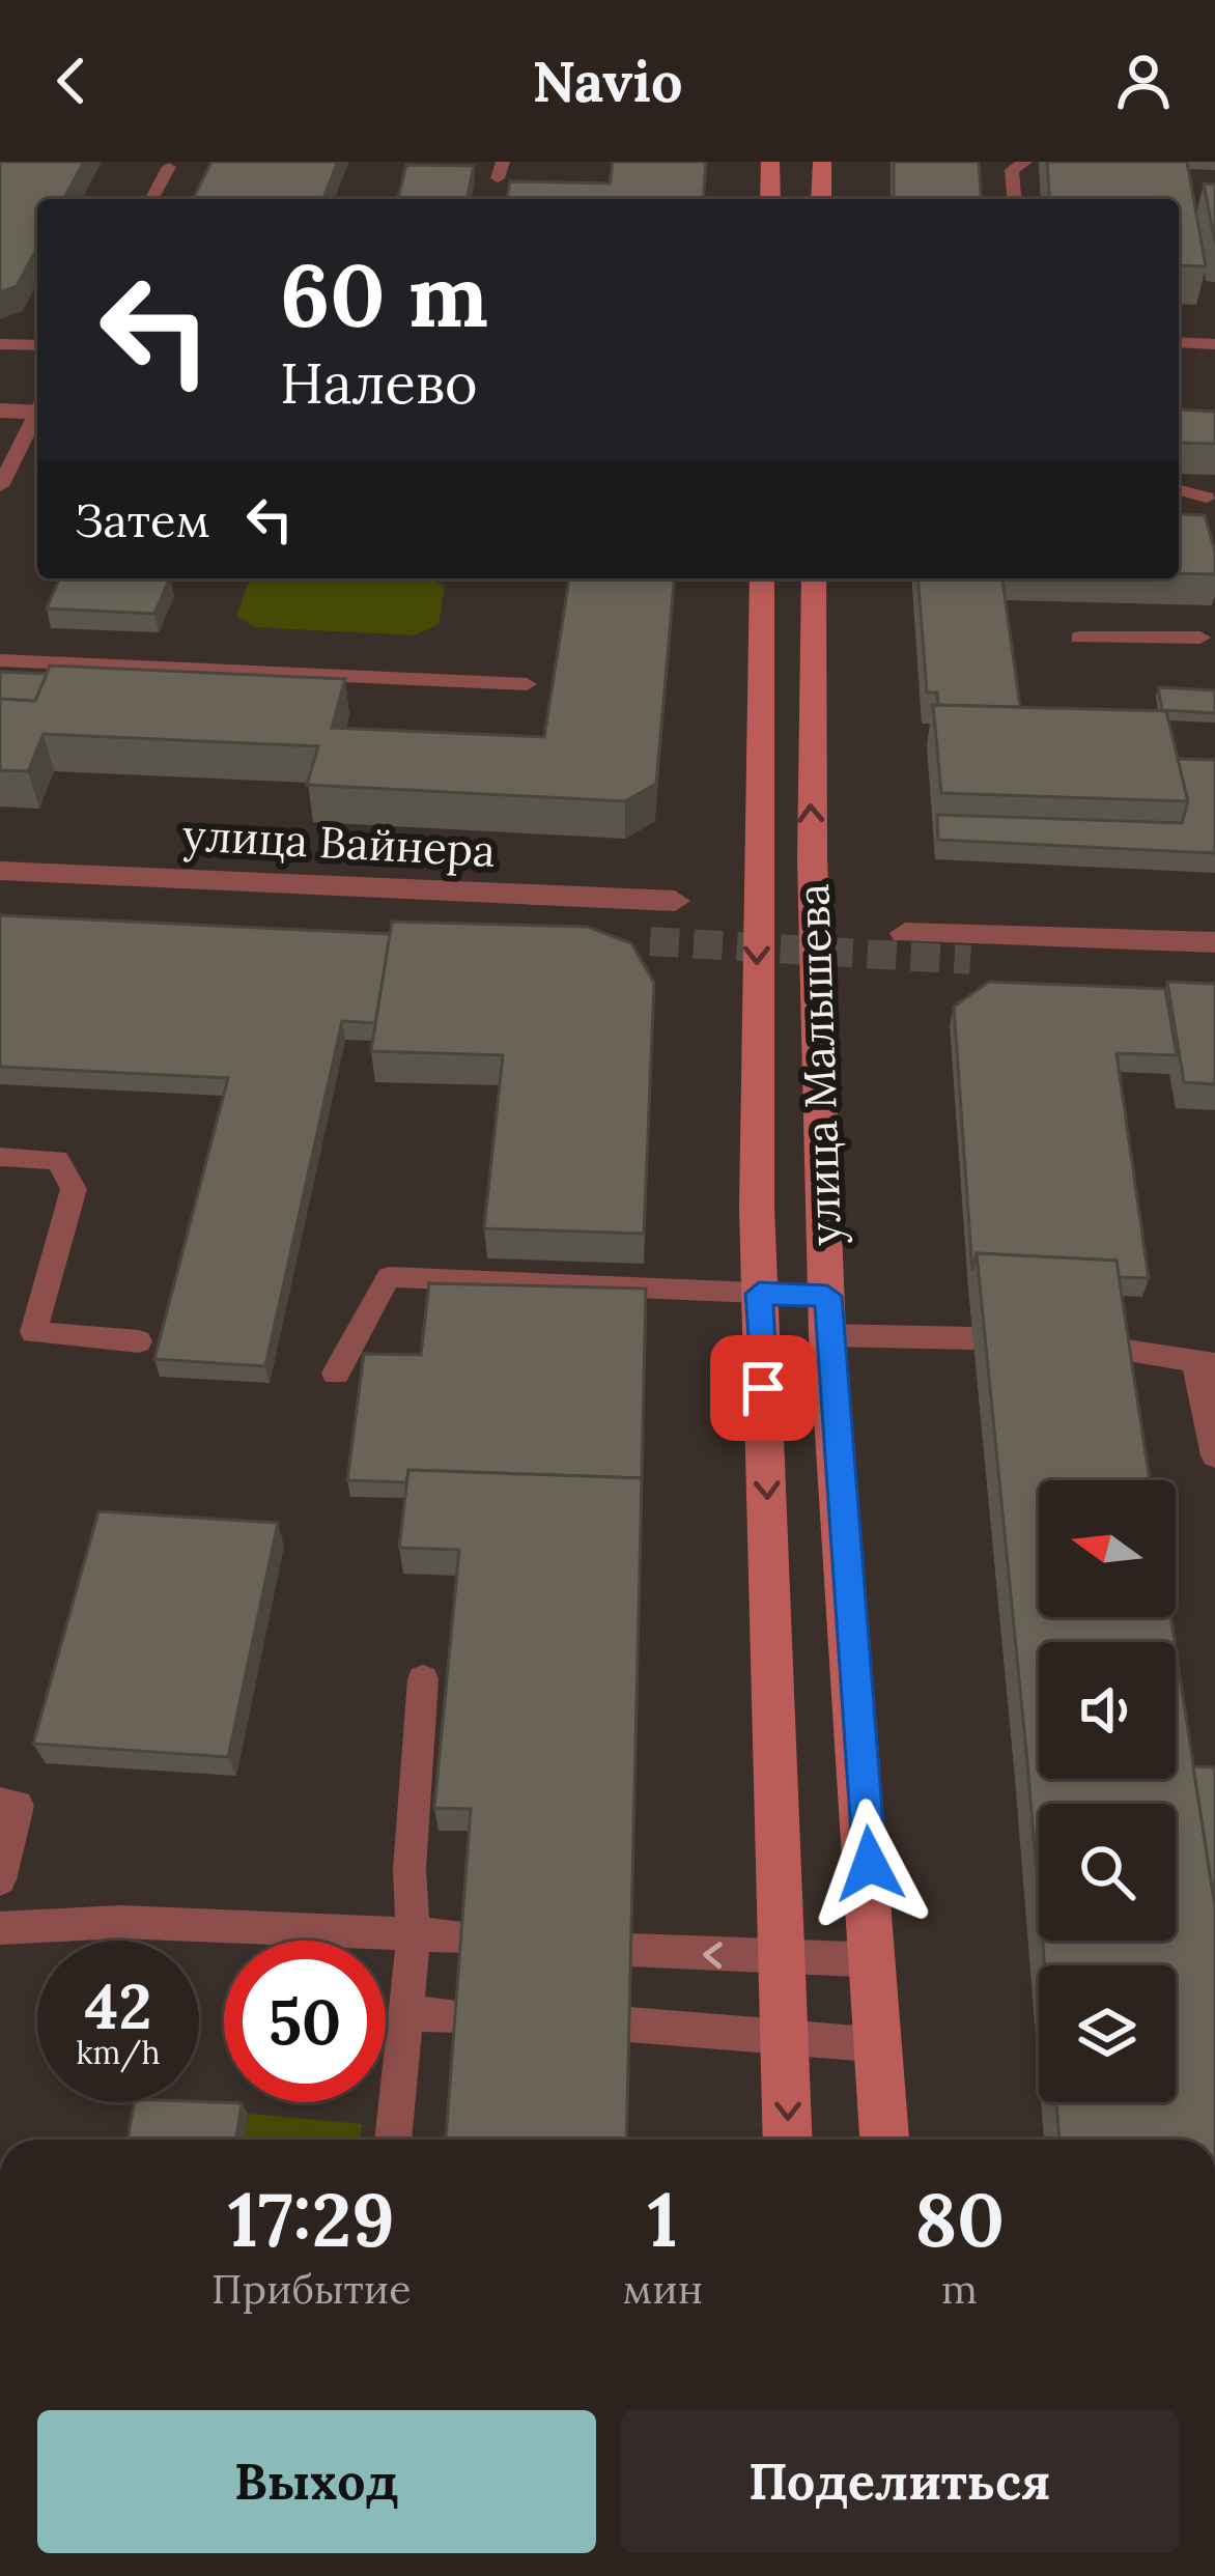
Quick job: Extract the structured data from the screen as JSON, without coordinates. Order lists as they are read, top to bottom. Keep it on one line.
{"streets":{"main road":["улица Малышева"],"street":["улица Вайнера"]},"north":"left","page":{"header":"Navio","turn":["60 m","Налево"],"then":"Затем","speed":"42 km/h","limit":"50","eta":["17:29","Прибытие","1","мин","80","m"],"buttons":["Выход","Поделиться"]}}
